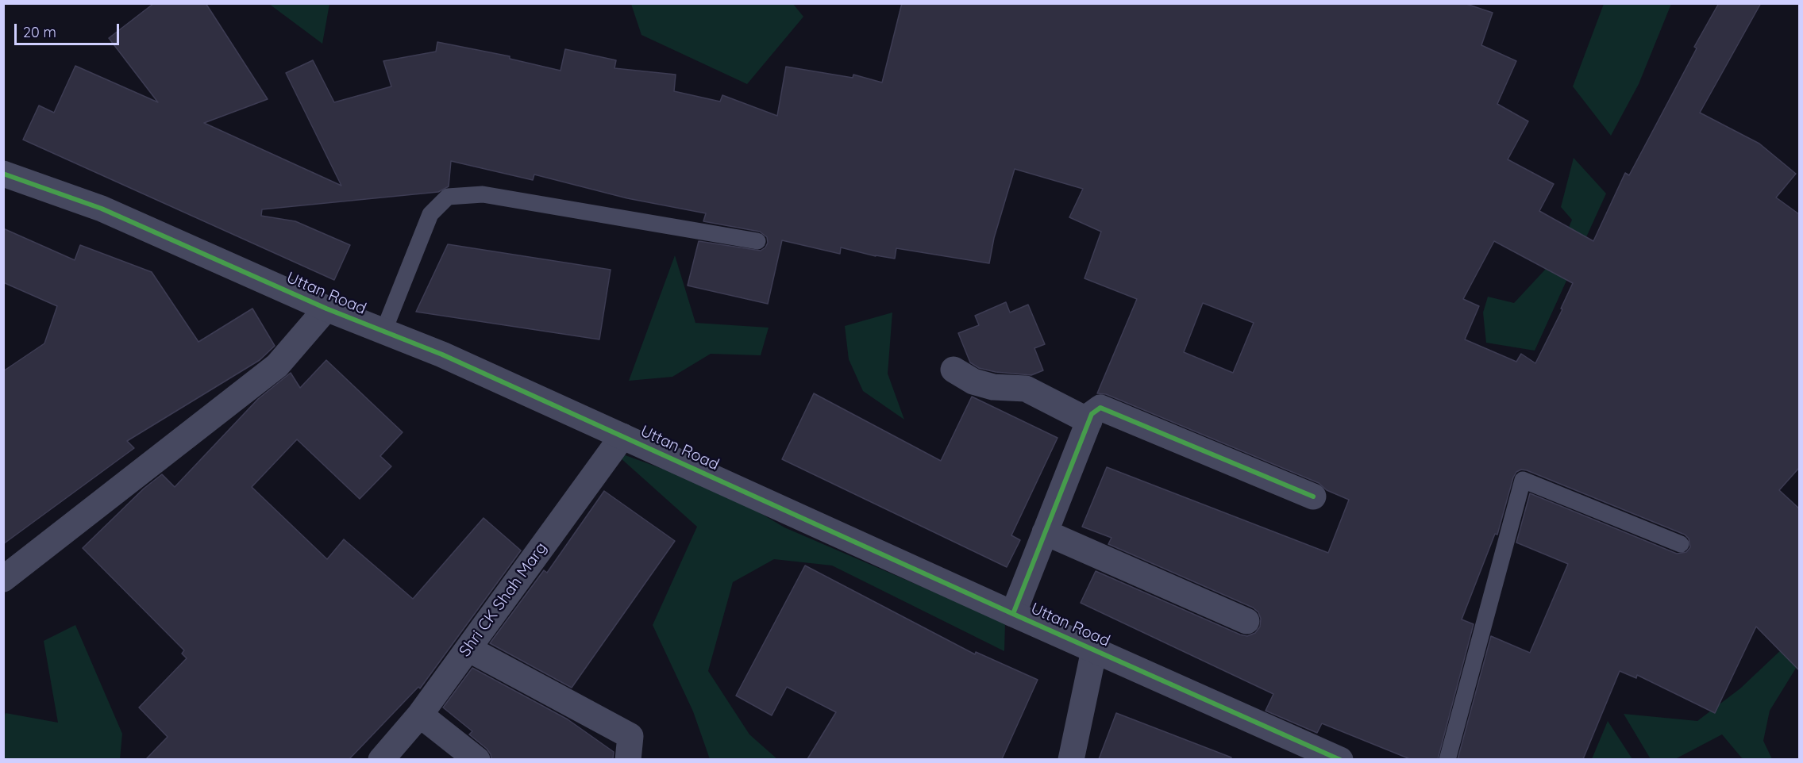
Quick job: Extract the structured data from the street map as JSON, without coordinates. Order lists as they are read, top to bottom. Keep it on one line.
{"streets":{"street":["Uttan Road","Shri CK Shah Marg"]},"crossings":[["Uttan Road","Shri CK Shah Marg"]],"scale_bar":"20 m"}
